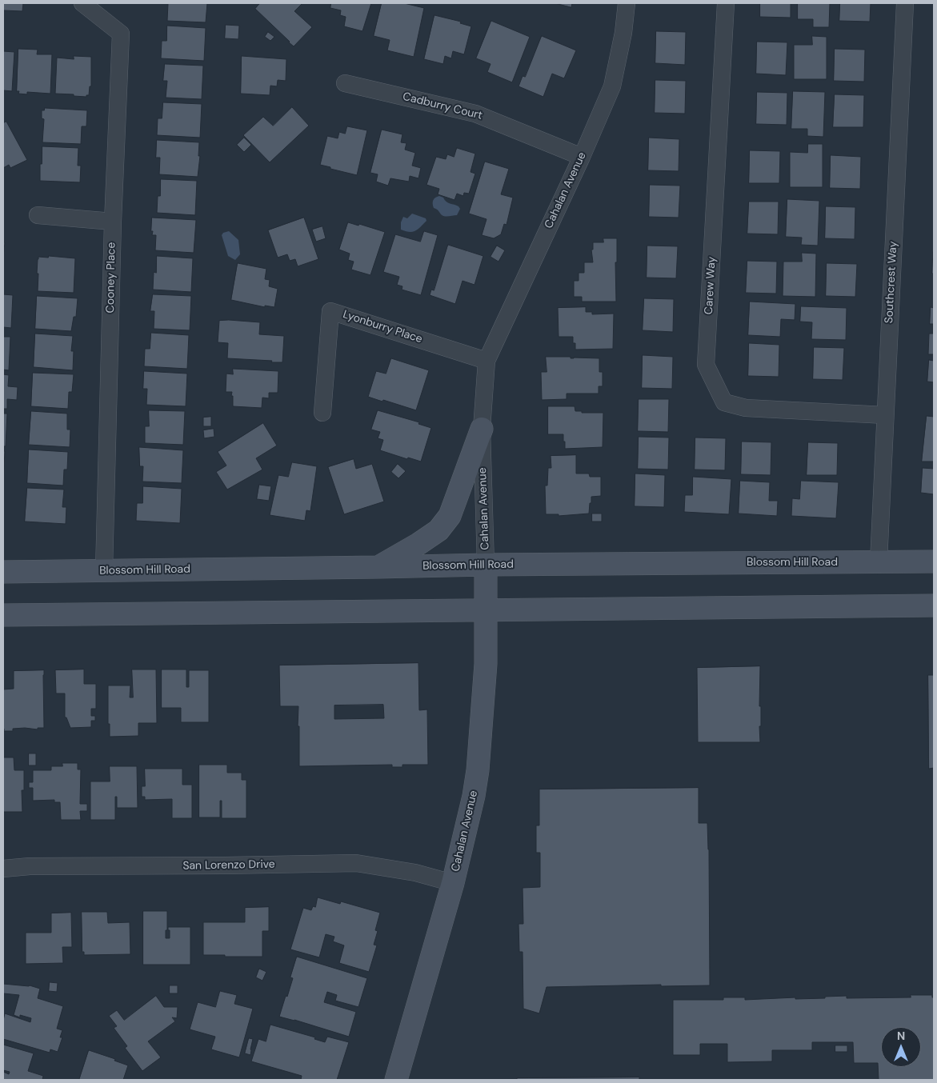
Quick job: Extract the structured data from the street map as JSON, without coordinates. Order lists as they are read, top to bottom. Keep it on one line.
{"streets":{"main road":["Cahalan Avenue","Blossom Hill Road"],"street":["Cadburry Court","Cooney Place","Southcrest Way","Carew Way","Lyonburry Place","San Lorenzo Drive"]},"crossings":[["Cadburry Court","Cahalan Avenue"],["Cahalan Avenue","Lyonburry Place"],["Cahalan Avenue","Blossom Hill Road"],["Cahalan Avenue","San Lorenzo Drive"],["Cooney Place","Blossom Hill Road"],["Southcrest Way","Carew Way"],["Southcrest Way","Blossom Hill Road"]],"north":"top"}
